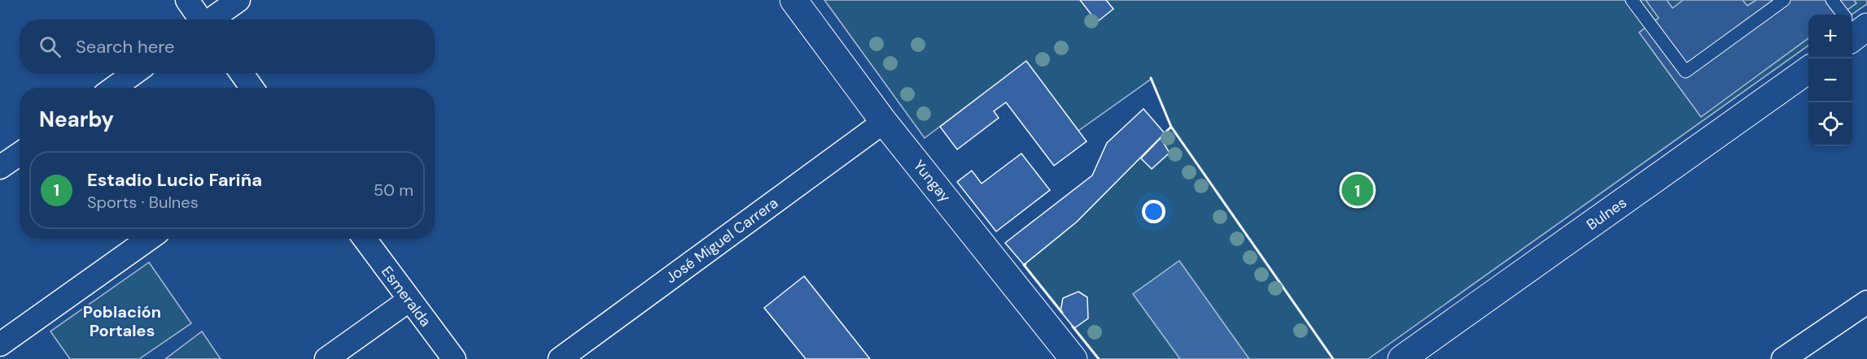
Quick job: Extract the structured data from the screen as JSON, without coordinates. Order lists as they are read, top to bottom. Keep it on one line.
{"streets":{"street":["Yungay","Bulnes","José Miguel Carrera","Esmeralda"]},"crossings":[["Yungay","José Miguel Carrera"]],"districts":["Población Portales"],"page":{"map_buttons":["+","−"],"search":"Search here","heading":"Nearby","list":[{"mark":"1","name":"Estadio Lucio Fariña","note":"Sports · Bulnes","value":"50 m"}],"pins":"1"}}
